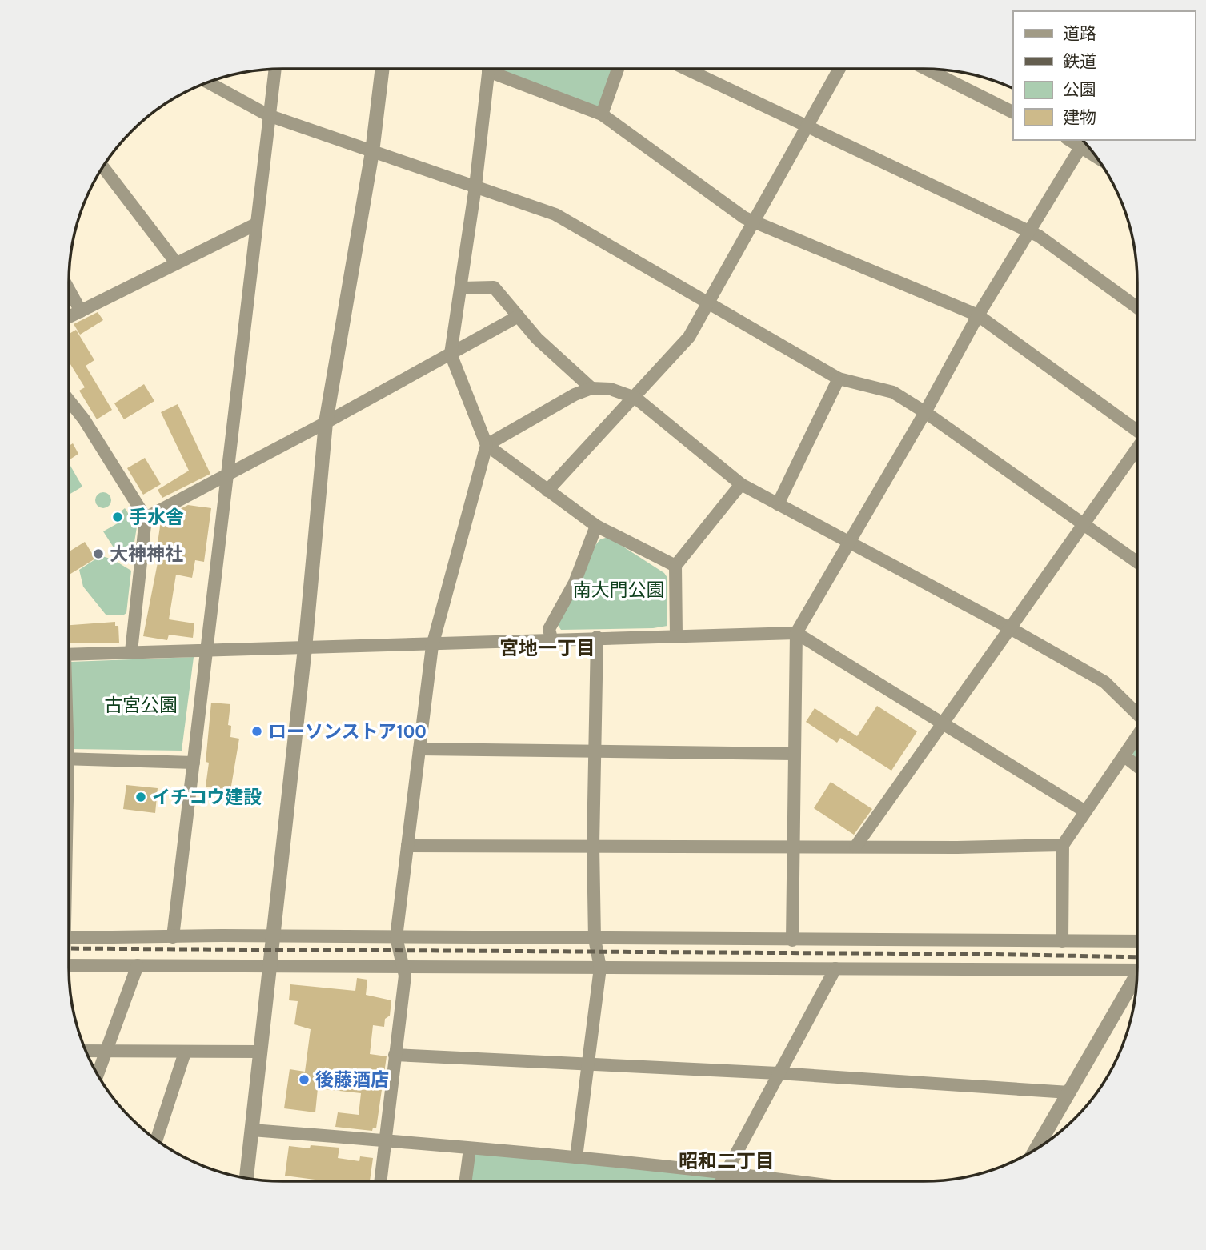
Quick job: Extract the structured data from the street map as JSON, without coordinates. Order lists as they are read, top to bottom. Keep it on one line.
{"districts":["宮地一丁目","昭和二丁目"],"parks":["南大門公園","古宮公園"],"places":["手水舎","大神神社","ローソンストア100","イチコウ建設","後藤酒店"],"legend":["道路","鉄道","公園","建物"]}
